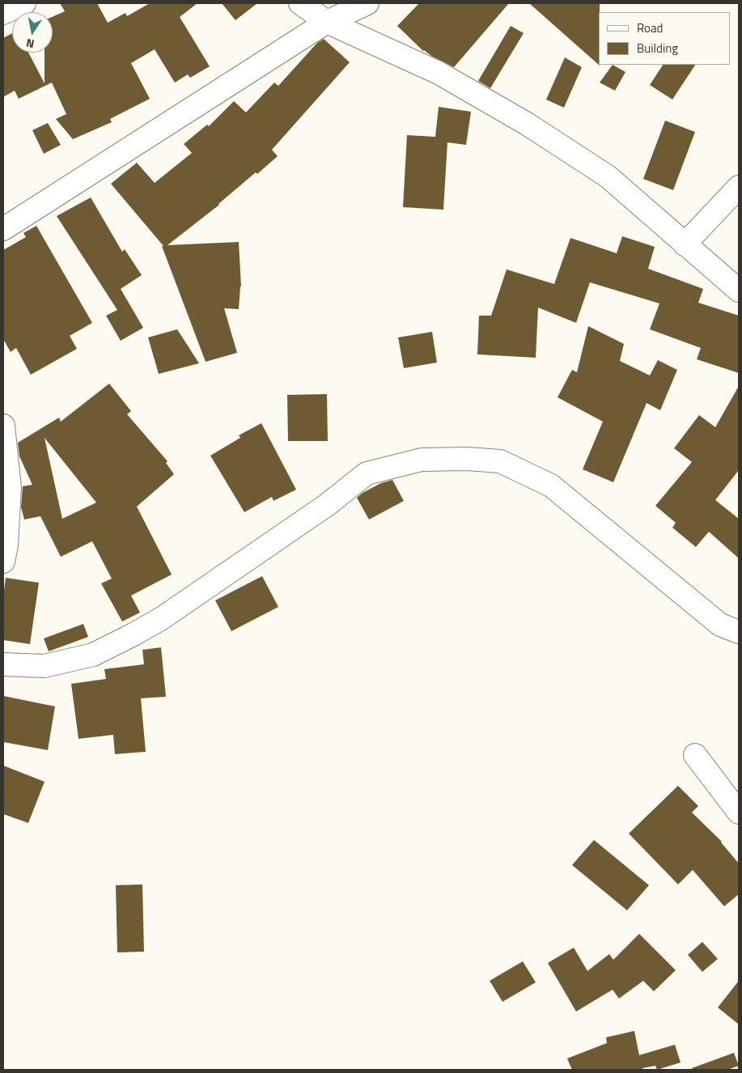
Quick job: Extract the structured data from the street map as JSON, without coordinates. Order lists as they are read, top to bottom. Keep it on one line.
{"legend":["Road","Building"],"north":"bottom"}
